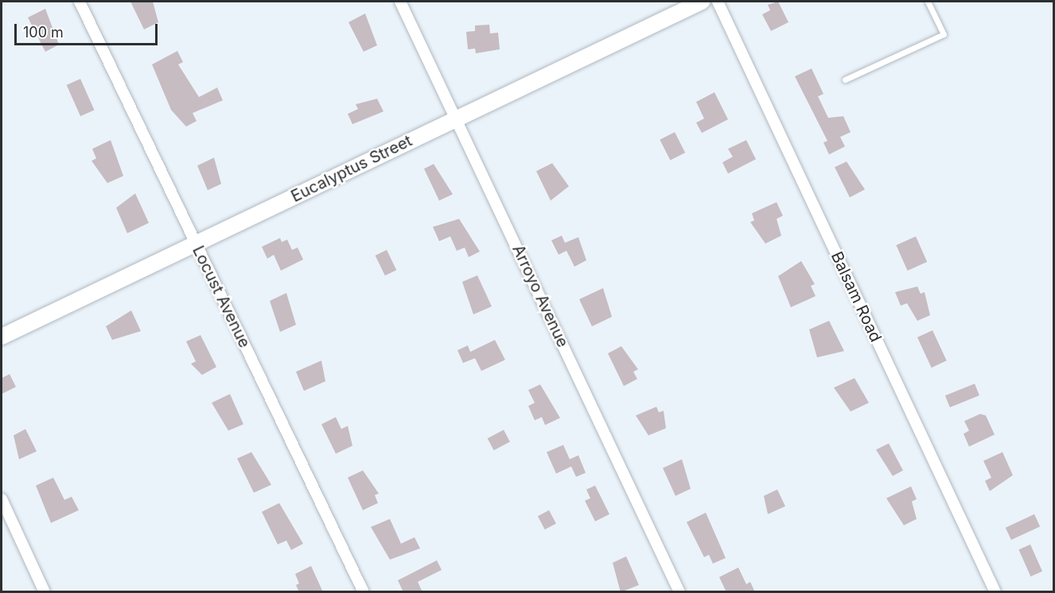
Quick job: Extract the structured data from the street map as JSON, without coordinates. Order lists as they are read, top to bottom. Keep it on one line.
{"streets":{"main road":["Eucalyptus Street"],"street":["Arroyo Avenue","Locust Avenue","Balsam Road"]},"crossings":[["Eucalyptus Street","Arroyo Avenue"],["Eucalyptus Street","Locust Avenue"]],"scale_bar":"100 m"}
